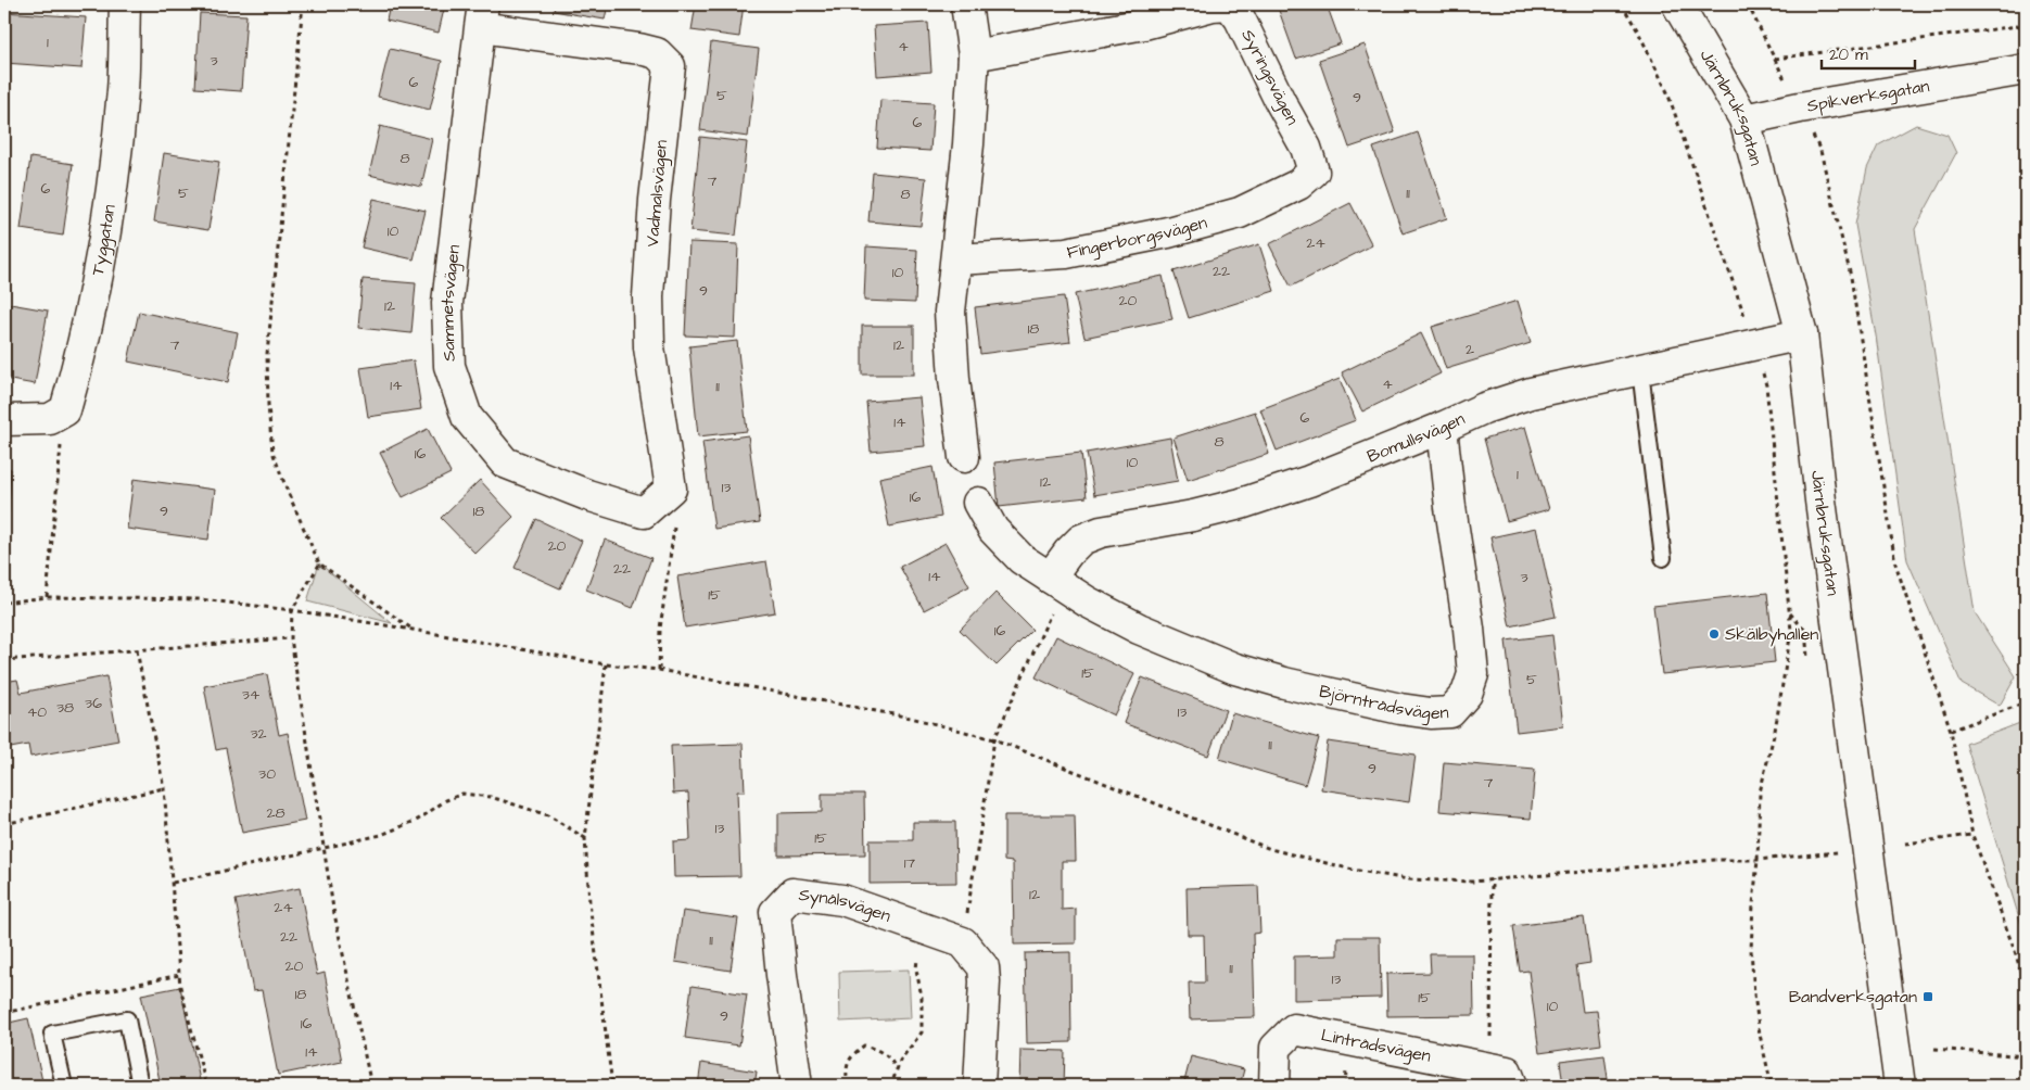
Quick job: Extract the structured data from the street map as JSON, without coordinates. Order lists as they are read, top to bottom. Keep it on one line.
{"streets":{"street":["Syringsvägen","Spikverksgatan","Järnbruksgatan","Vadmalsvägen","Fingerborgsvägen","Tyggatan","Sammetsvägen","Bomullsvägen","Björntrådsvägen","Synålsvägen","Lintrådsvägen"]},"crossings":[["Syringsvägen","Fingerborgsvägen"],["Spikverksgatan","Järnbruksgatan"],["Järnbruksgatan","Bomullsvägen"],["Vadmalsvägen","Sammetsvägen"],["Bomullsvägen","Björntrådsvägen"]],"places":{"other":["Skälbyhallen"],"transit":["Bandverksgatan"]},"house_numbers":["1","4","3","6","5","9","6","8","7","6","5","11","8","10","24","22","10","9","20","12","18","7","12","2","4","14","11","6","14","8","16","10","1","12","13","16","9","18","20","22","14","3","15","16","15","5","34","36","38","40","13","32","11","9","30","7","28","13","15","17","12","24","22","11","20","11","13","18","15","10","9","16","14"],"scale_bar":"20 m"}
